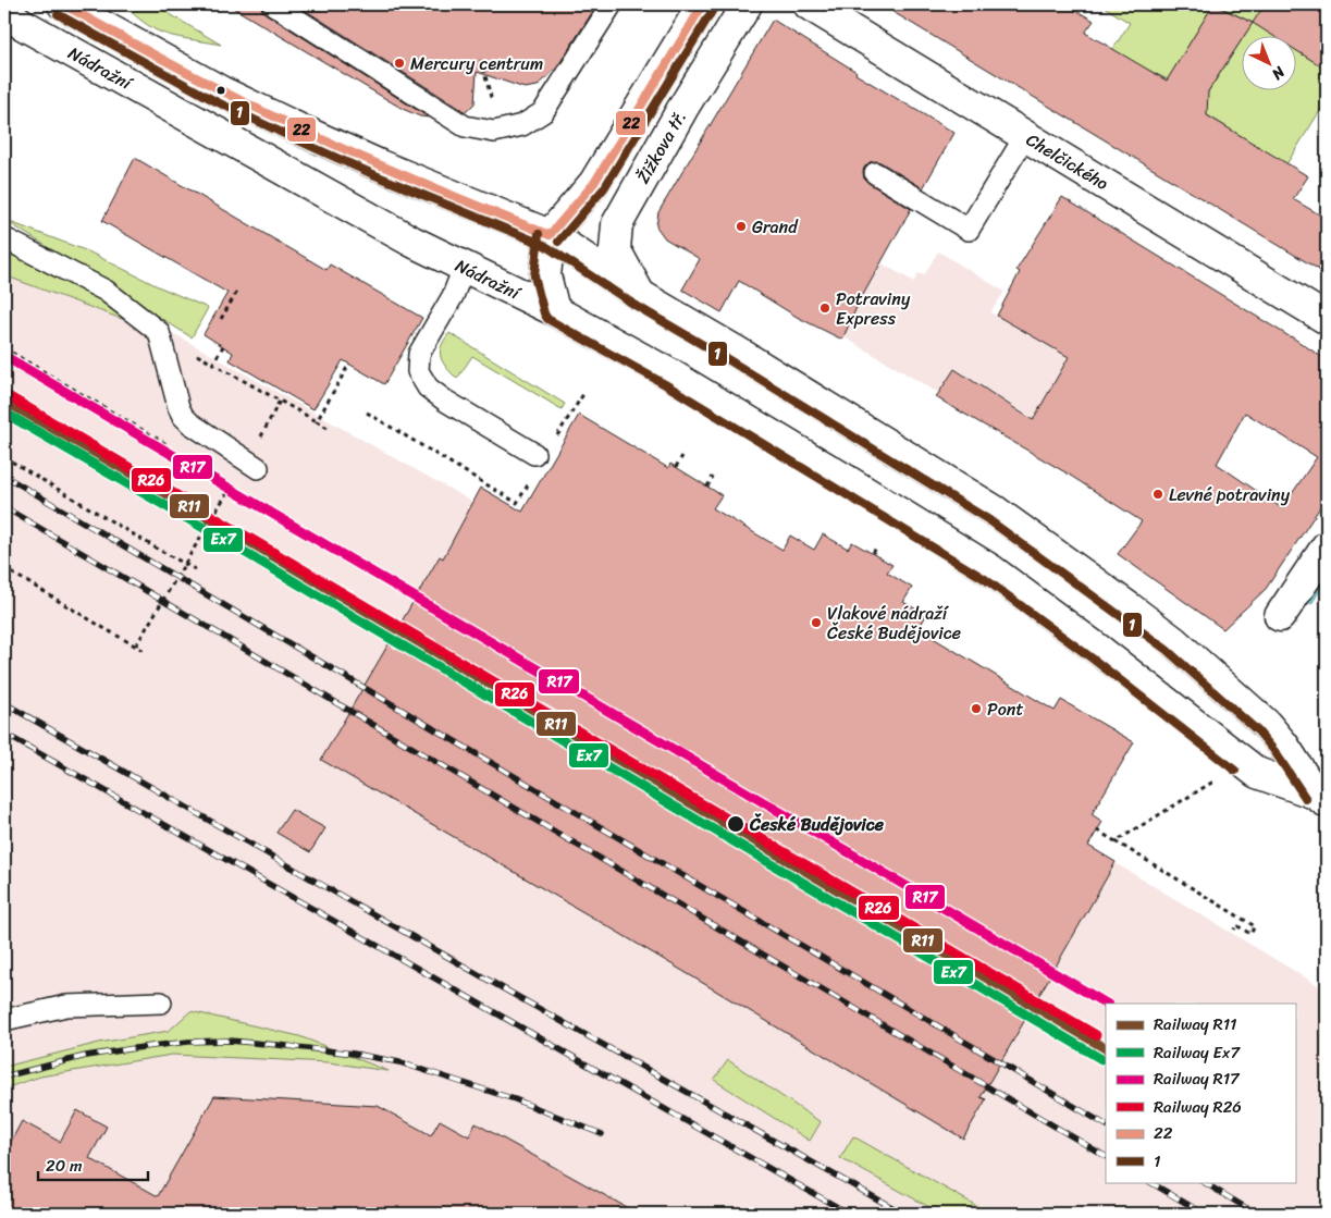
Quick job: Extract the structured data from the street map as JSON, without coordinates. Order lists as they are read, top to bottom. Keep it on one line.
{"streets":{"main road":["Nádražní","Žižkova tř.","Chelčického"]},"crossings":[["Nádražní","Žižkova tř."]],"places":["Mercury centrum","Grand","Potraviny Express","Levné potraviny","Vlakové nádraží České Budějovice","Pont","České Budějovice"],"lines":["transit line 22","transit line 1","rail line R17","rail line R26","rail line R11","rail line Ex7"],"legend":["Railway R11","Railway Ex7","Railway R17","Railway R26","22","1"],"scale_bar":"20 m","north":"bottom right"}
